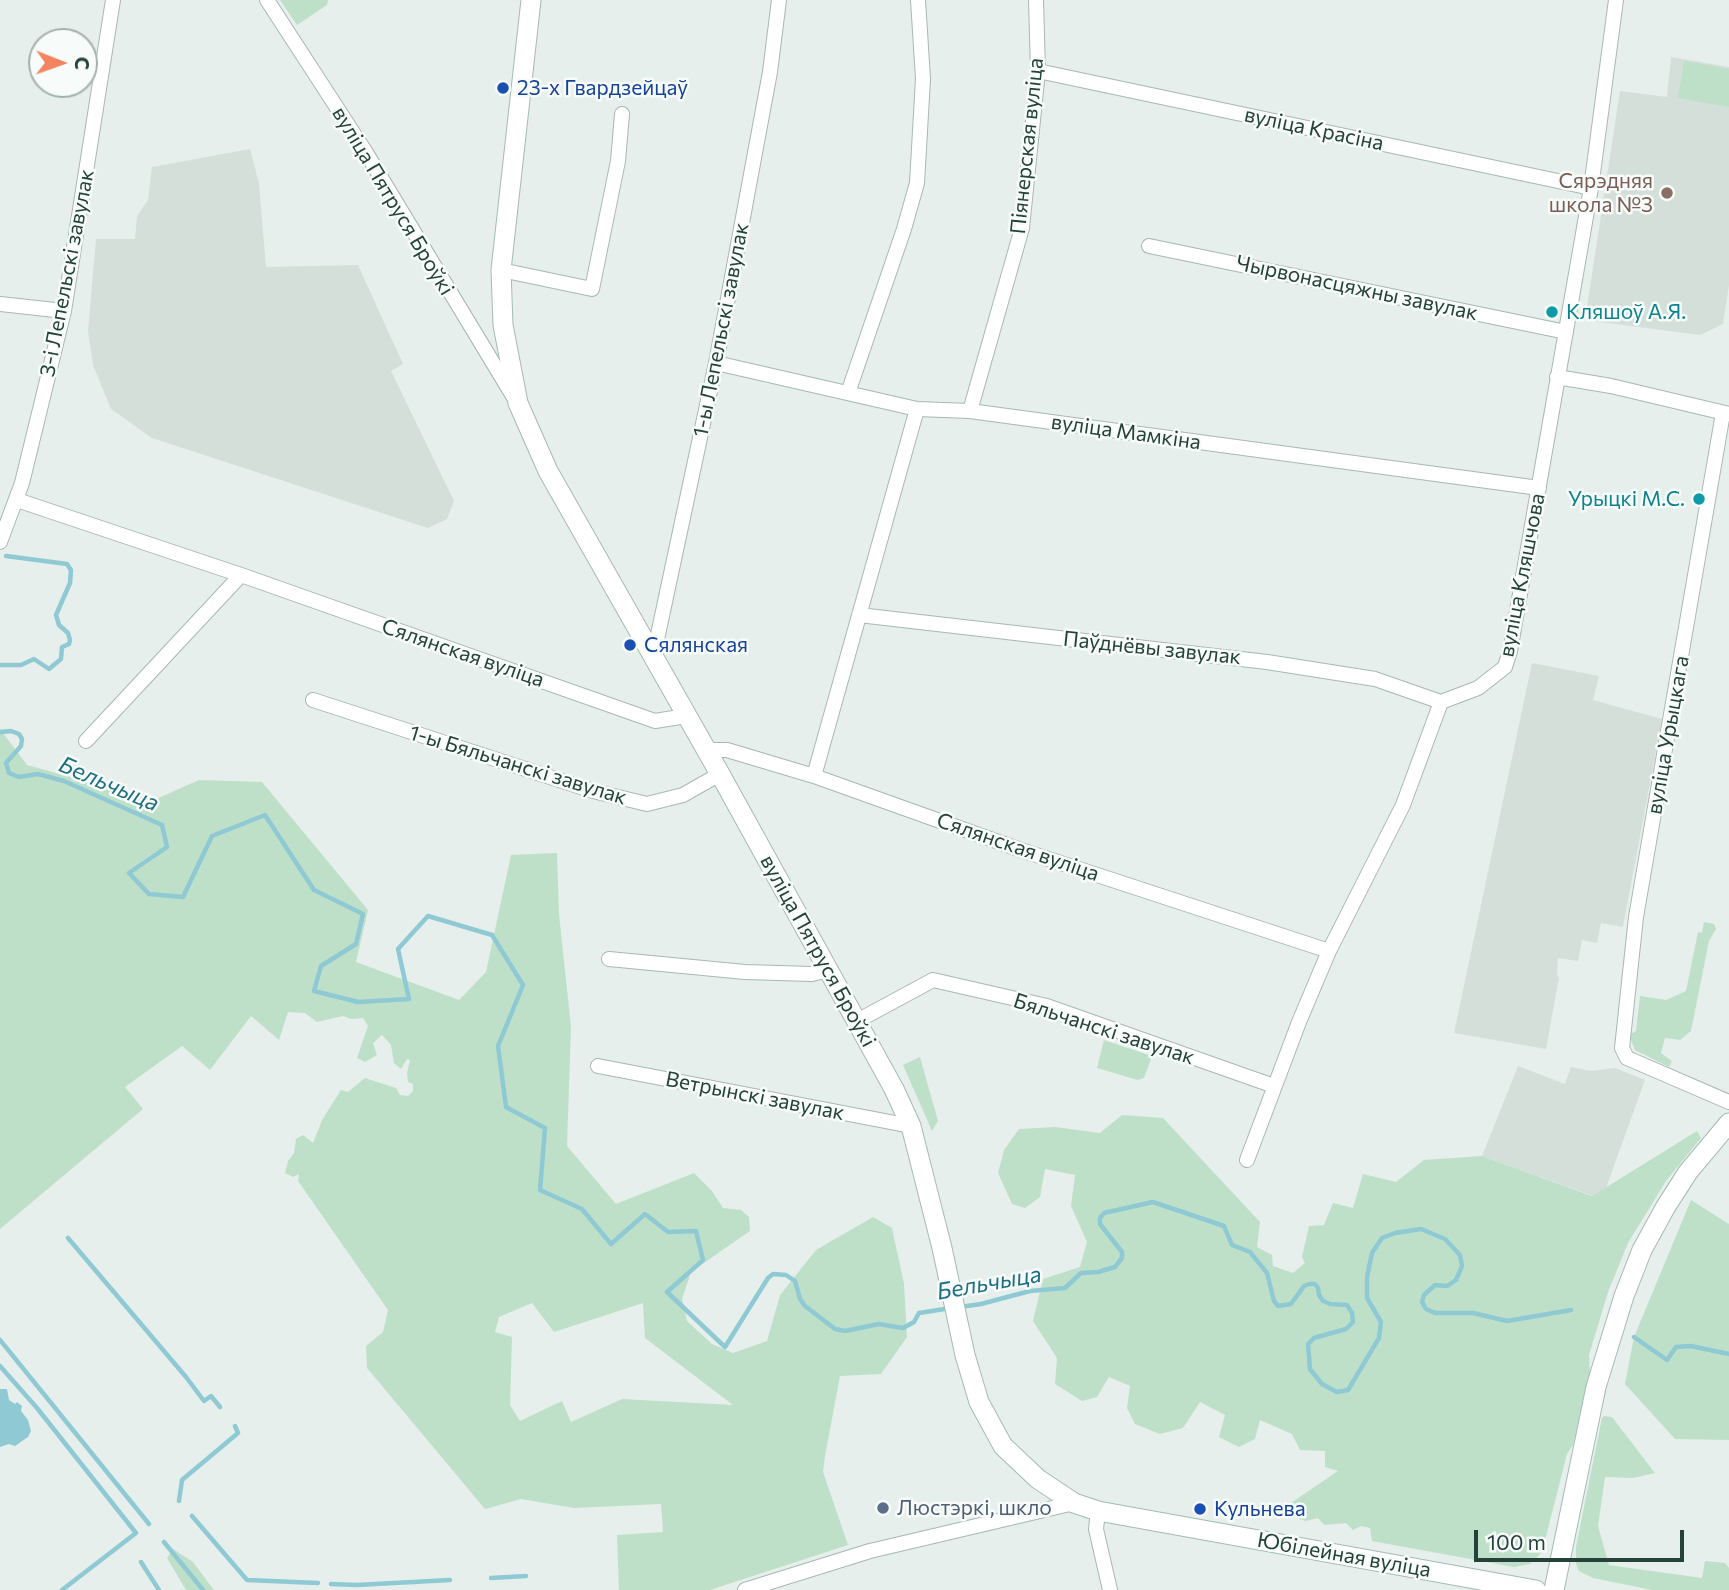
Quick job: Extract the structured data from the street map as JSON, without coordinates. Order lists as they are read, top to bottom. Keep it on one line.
{"streets":{"main road":["вуліца Пятруся Броўкі","Юбілейная вуліца"],"street":["вуліца Красіна","Піянерская вуліца","3-і Лепельскі завулак","Чырвонасцяжны завулак","1-ы Лепельскі завулак","вуліца Мамкіна","вуліца Кляшчова","Паўднёвы завулак","Сялянская вуліца","вуліца Урыцкага","1-ы Бяльчанскі завулак","Бяльчанскі завулак","Ветрынскі завулак"]},"crossings":[["вуліца Красіна","Піянерская вуліца"],["вуліца Красіна","вуліца Кляшчова"],["Піянерская вуліца","вуліца Мамкіна"],["вуліца Пятруся Броўкі","1-ы Лепельскі завулак"],["вуліца Пятруся Броўкі","Сялянская вуліца"],["вуліца Пятруся Броўкі","1-ы Бяльчанскі завулак"],["вуліца Пятруся Броўкі","Бяльчанскі завулак"],["вуліца Пятруся Броўкі","Ветрынскі завулак"],["вуліца Пятруся Броўкі","Юбілейная вуліца"],["3-і Лепельскі завулак","Сялянская вуліца"],["Чырвонасцяжны завулак","вуліца Кляшчова"],["1-ы Лепельскі завулак","вуліца Мамкіна"],["вуліца Мамкіна","вуліца Кляшчова"],["вуліца Кляшчова","Паўднёвы завулак"]],"water":["Бельчыца"],"places":["23-х Гвардзейцаў","Сярэдняя школа №3","Кляшоў А.Я.","Урыцкі М.С.","Сялянская","Люстэркі, шкло","Кульнева"],"scale_bar":"100 m","north":"right"}
